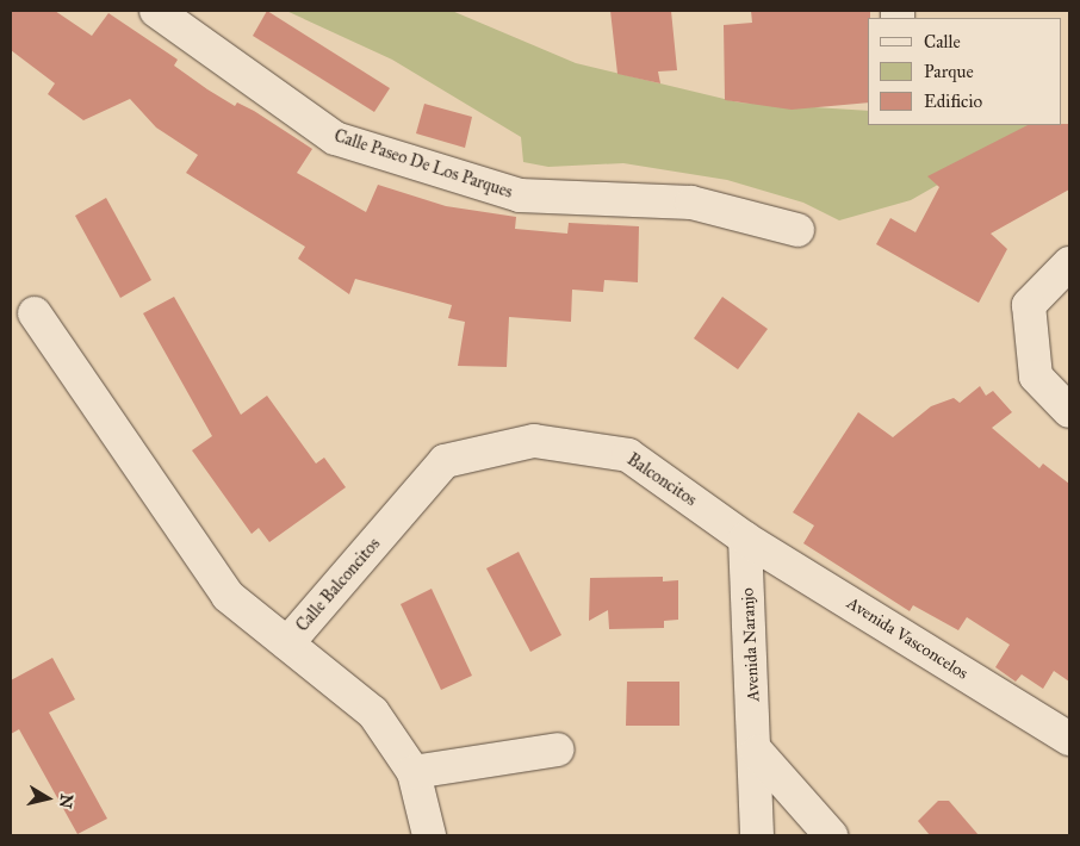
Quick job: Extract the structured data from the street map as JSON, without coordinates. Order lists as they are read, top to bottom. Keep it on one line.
{"streets":{"street":["Calle Paseo De Los Parques","Balconcitos","Calle Balconcitos","Avenida Vasconcelos","Avenida Naranjo"]},"crossings":[["Balconcitos","Calle Balconcitos"],["Balconcitos","Avenida Vasconcelos"],["Balconcitos","Avenida Naranjo"],["Avenida Vasconcelos","Avenida Naranjo"]],"legend":["Calle","Parque","Edificio"],"north":"right"}
